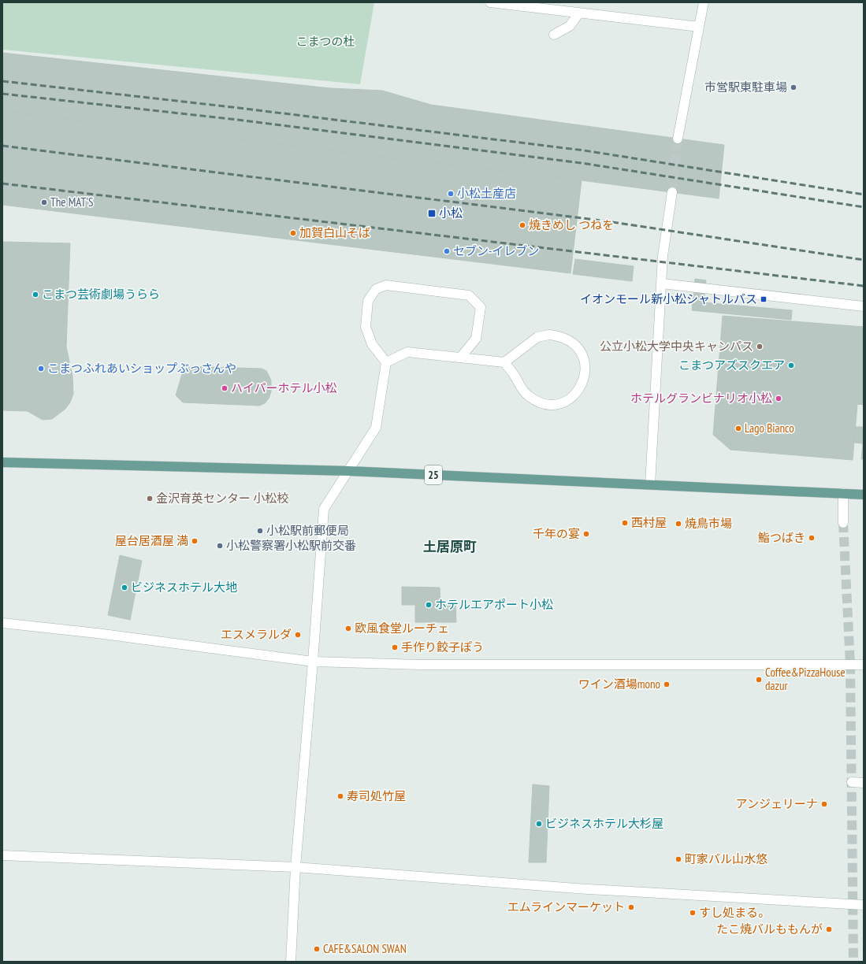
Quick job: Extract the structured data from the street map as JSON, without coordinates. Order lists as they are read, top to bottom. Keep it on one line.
{"streets":{"main road":["25"]},"districts":["土居原町"],"parks":["こまつの杜"],"places":{"other":["市営駅東駐車場","小松土産店","The MAT'S","焼きめし つねを","加賀白山そば","セブン-イレブン","こまつ芸術劇場うらら","公立小松大学中央キャンパス","こまつアズスクエア","こまつふれあいショップぶっさんや","ハイパーホテル小松","ホテルグランビナリオ小松","Lago Bianco","金沢育英センター 小松校","西村屋","焼鳥市場","小松駅前郵便局","千年の宴","鮨つばき","屋台居酒屋 満","小松警察署小松駅前交番","ビジネスホテル大地","ホテルエアポート小松","欧風食堂ルーチェ","エスメラルダ","手作り餃子ぽう","Coffee&PizzaHouse dazur","ワイン酒場mono","寿司処竹屋","アンジェリーナ","ビジネスホテル大杉屋","町家バル山水悠","エムラインマーケット","すし処まる。","たこ焼バルももんが","CAFE&SALON SWAN"],"transit":["小松","イオンモール新小松シャトルバス"]}}
